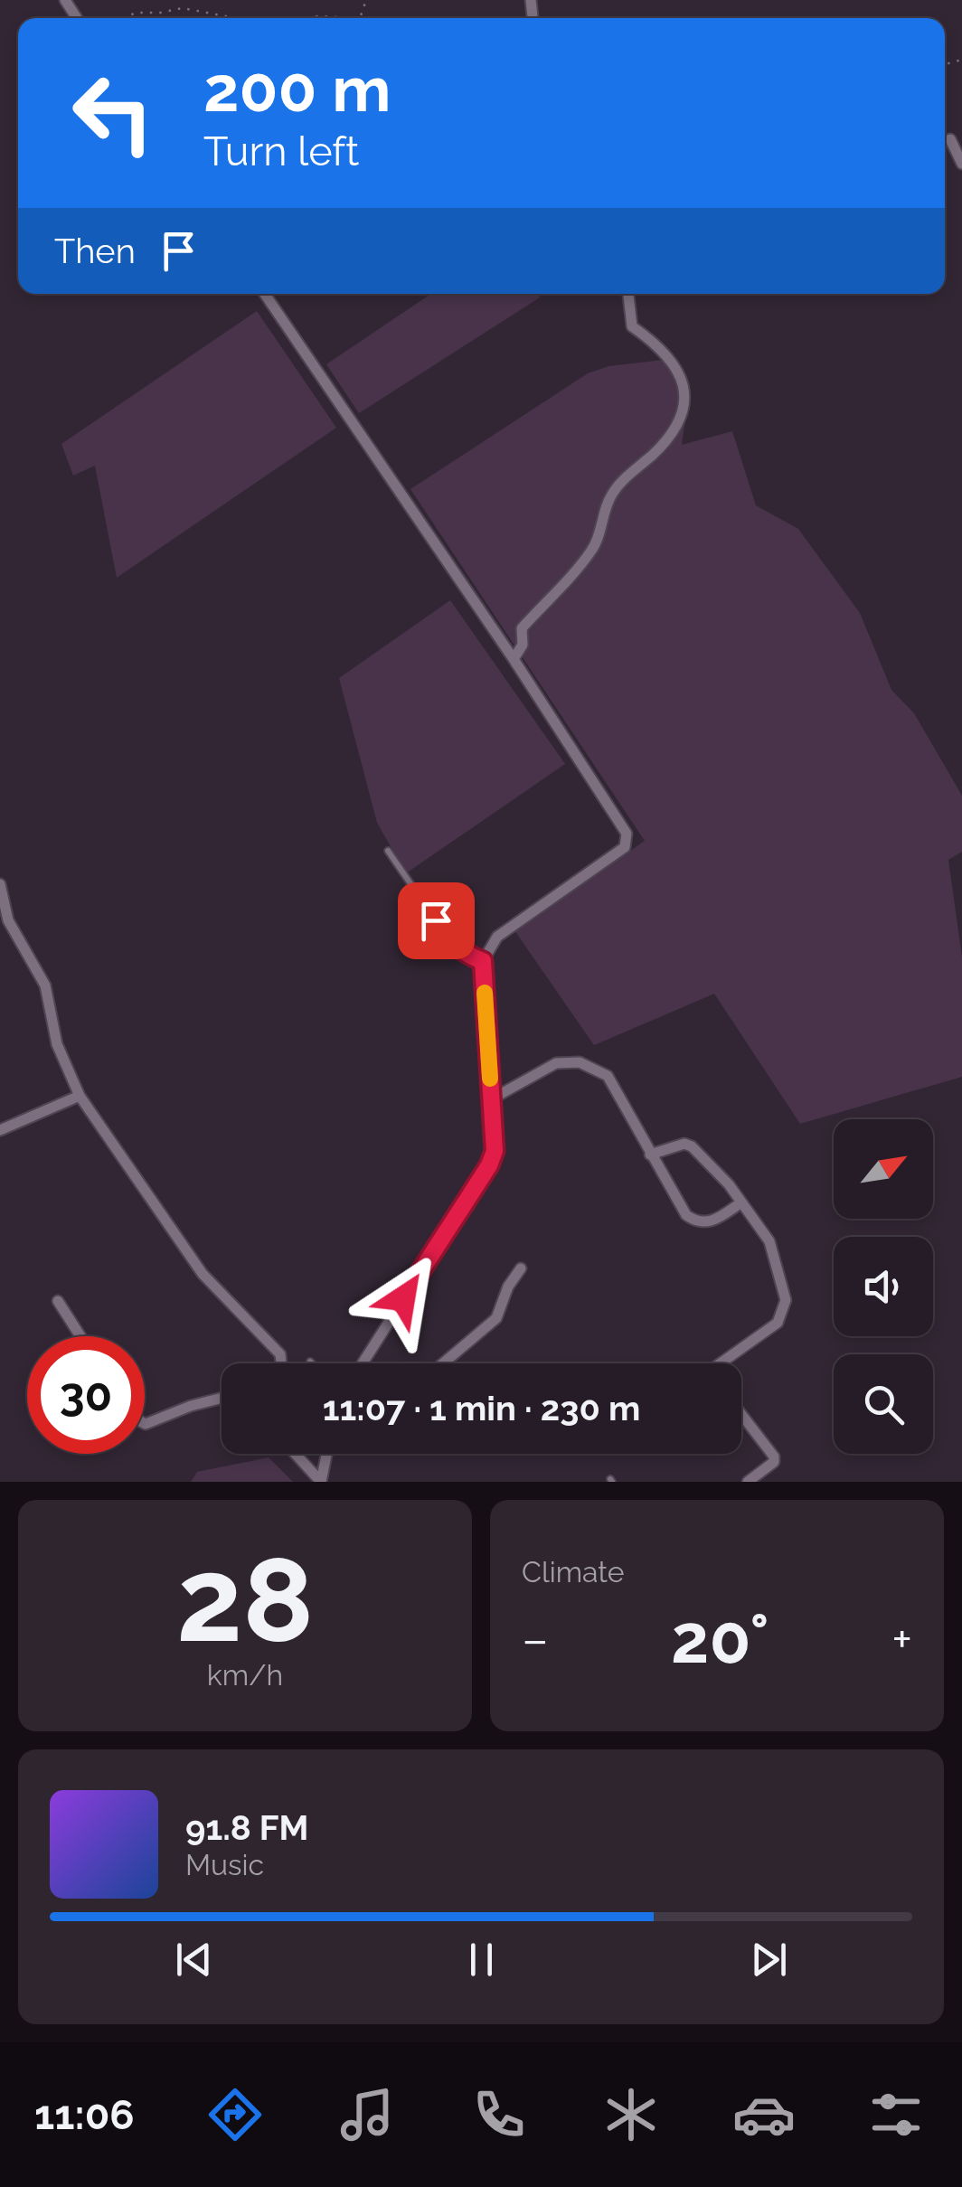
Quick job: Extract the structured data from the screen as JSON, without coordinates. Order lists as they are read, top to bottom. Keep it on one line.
{"north":"top right","page":{"turn":["200 m","Turn left"],"then":"Then","limit":"30","trip":"11:07 · 1 min · 230 m","tile":[["28","km/h"],"Climate"],"heat":["−","20°","+"],"song":["91.8 FM","Music"],"tabs":"11:06"}}
